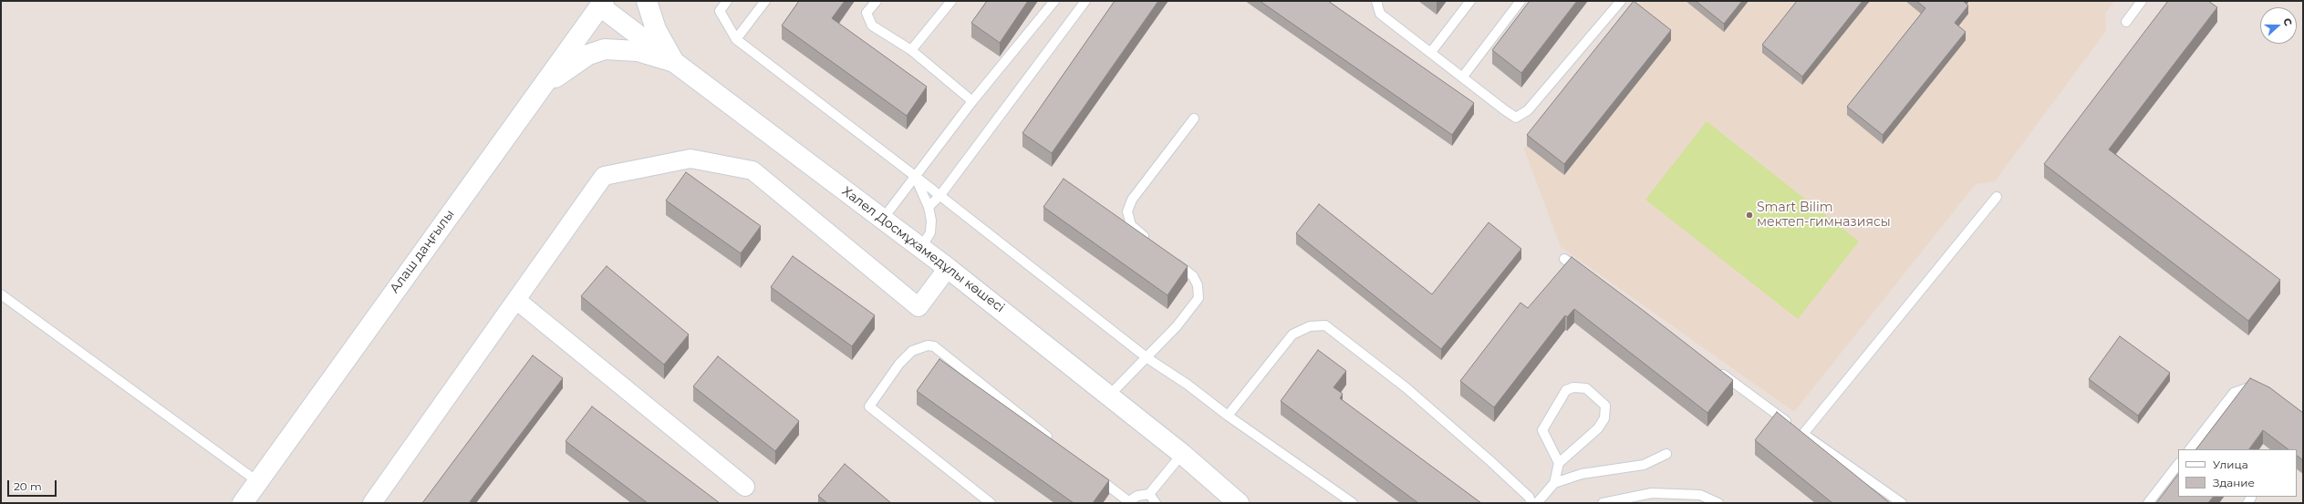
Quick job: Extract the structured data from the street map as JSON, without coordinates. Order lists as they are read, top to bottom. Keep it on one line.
{"streets":{"main road":["Халел Досмұхамедұлы көшесі","Алаш даңғылы"]},"crossings":[["Халел Досмұхамедұлы көшесі","Алаш даңғылы"]],"places":["Smart Bilim мектеп-гимназиясы"],"legend":["Улица","Здание"],"scale_bar":"20 m","north":"right"}
